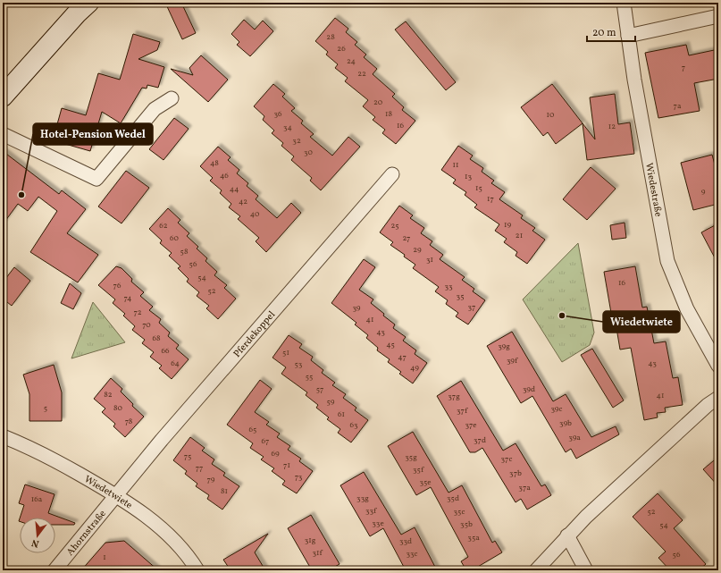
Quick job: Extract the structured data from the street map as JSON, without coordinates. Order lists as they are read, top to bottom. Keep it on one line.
{"streets":{"street":["Wiedestraße","Pferdekoppel","Wiedetwiete","Ahornstraße"]},"crossings":[["Pferdekoppel","Wiedetwiete"],["Pferdekoppel","Ahornstraße"],["Wiedetwiete","Ahornstraße"]],"places":["Hotel-Pension Wedel","Wiedetwiete"],"house_numbers":["28","26","24","7","22","20","7a","36","18","10","16","12","34","32","30","48","11","46","13","15","44","9","17","42","40","19","62","25","21","60","27","29","58","31","56","54","16","76","33","52","35","74","37","39","72","41","70","43","68","45","39g","66","51","47","39f","64","43","53","49","55","57","39d","82","41","37g","59","5","80","39c","37f","61","78","39b","63","37e","65","39a","37d","67","69","75","35g","37c","71","77","35f","37b","73","79","35e","37a","81","33g","35d","16a","33f","35c","52","33e","35b","54","35a","31g","33d","31f","33c","56","1"],"scale_bar":"20 m","north":"bottom"}
